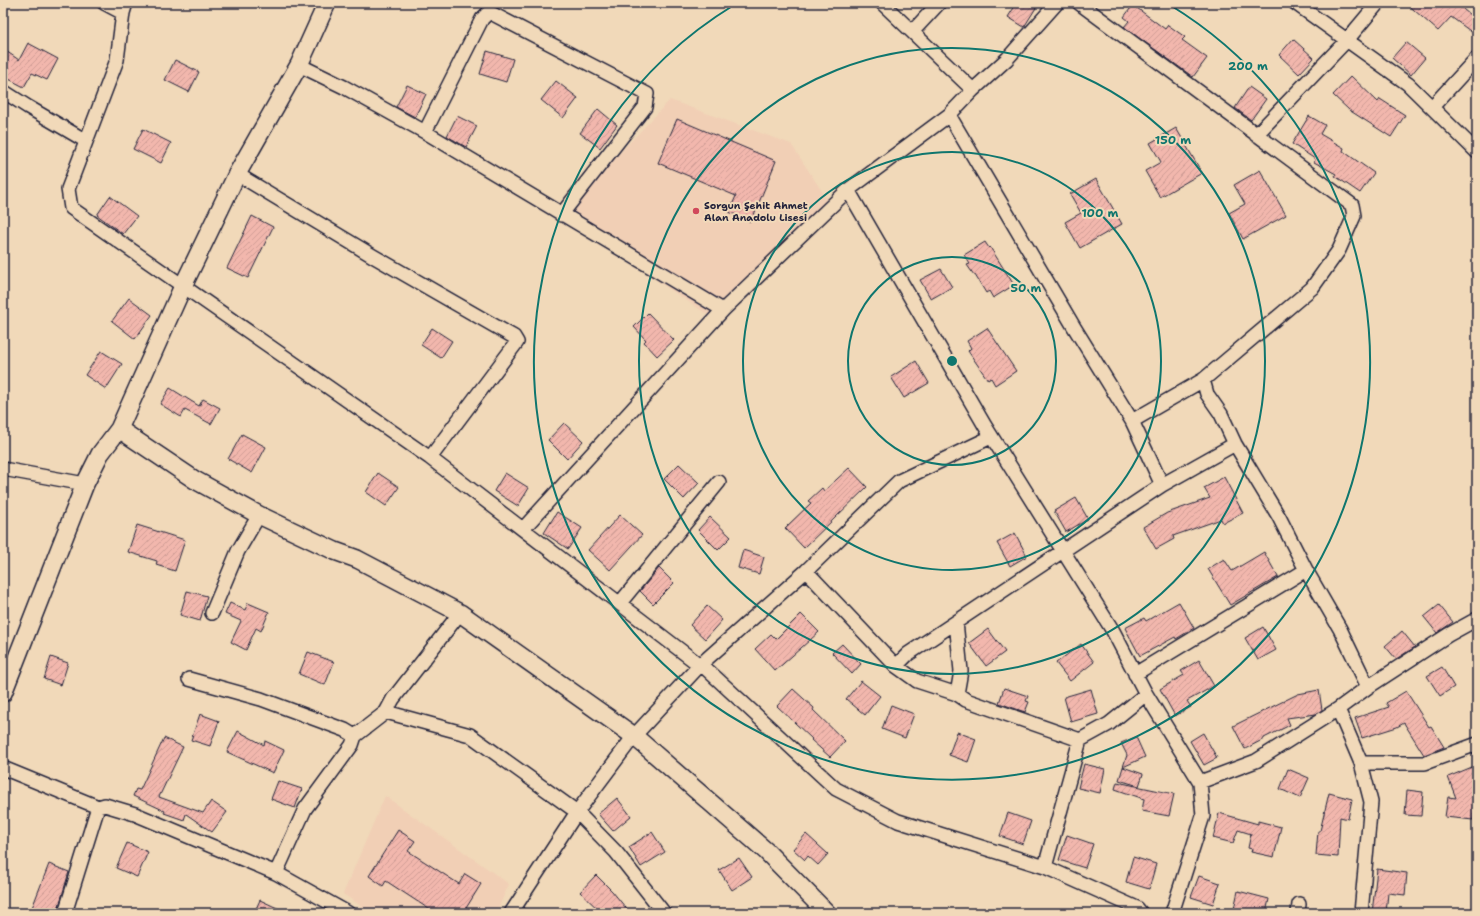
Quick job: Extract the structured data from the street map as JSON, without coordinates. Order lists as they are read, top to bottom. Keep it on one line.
{"places":["Sorgun Şehit Ahmet Alan Anadolu Lisesi"],"rings":["200 m","150 m","100 m","50 m"]}
